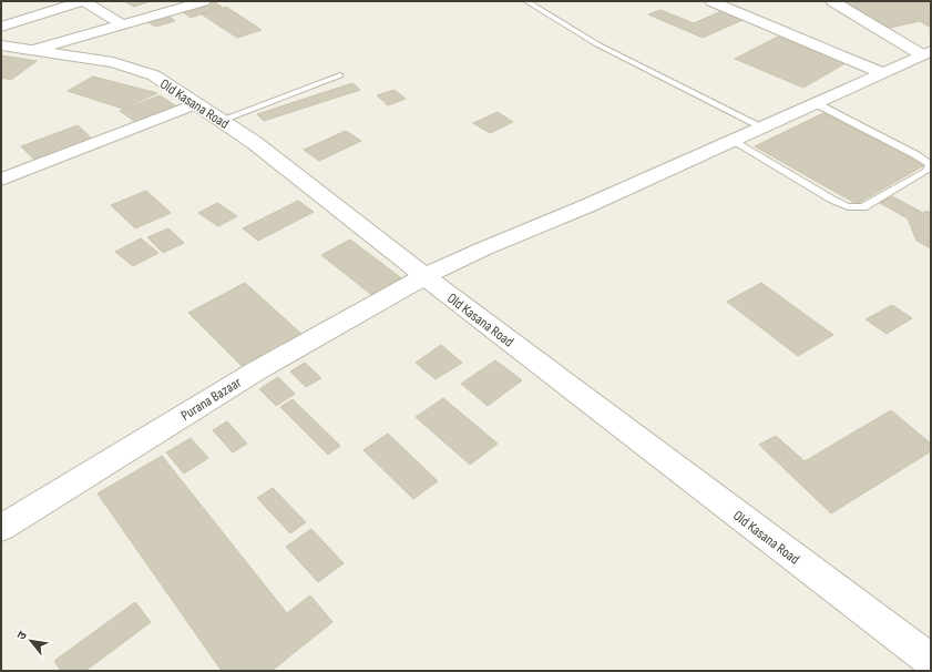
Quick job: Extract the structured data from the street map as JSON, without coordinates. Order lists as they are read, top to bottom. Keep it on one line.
{"streets":{"street":["Old Kasana Road","Purana Bazaar"]},"crossings":[["Old Kasana Road","Purana Bazaar"]],"north":"top left"}
